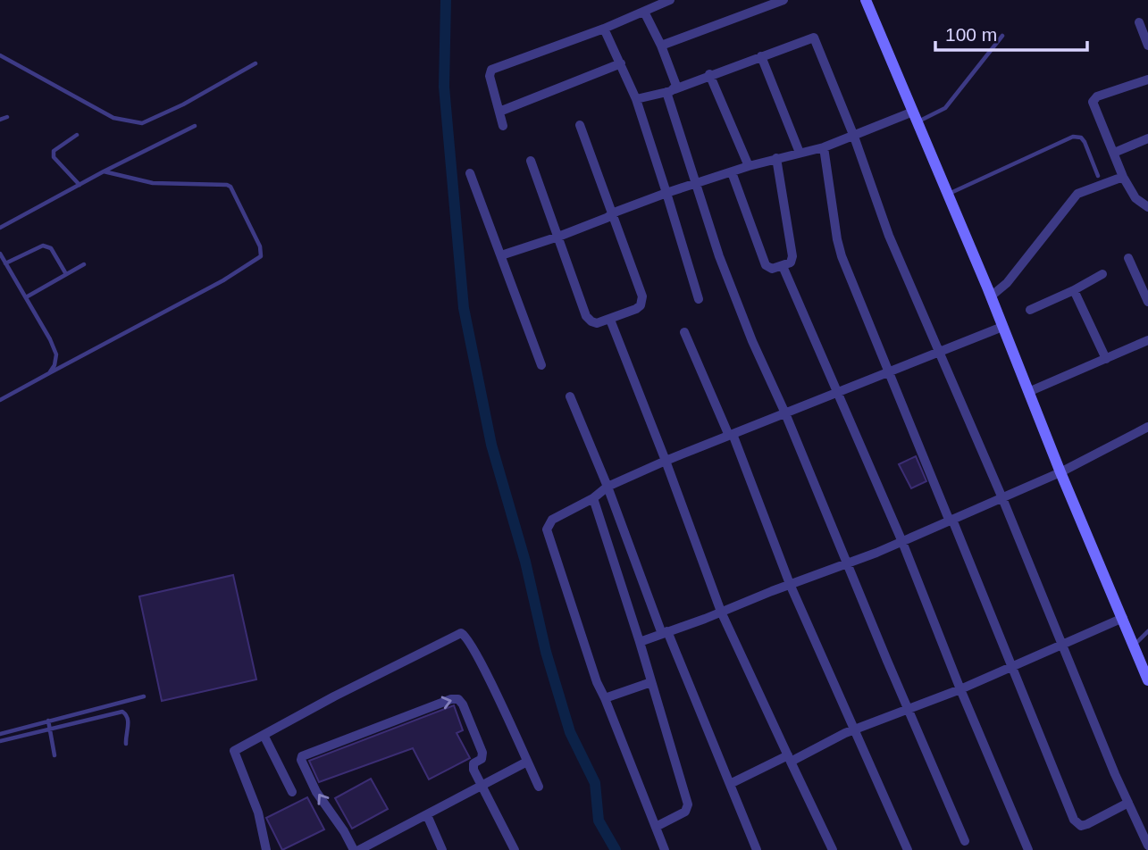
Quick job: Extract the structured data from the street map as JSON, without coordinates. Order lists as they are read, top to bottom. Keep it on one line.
{"scale_bar":"100 m"}
